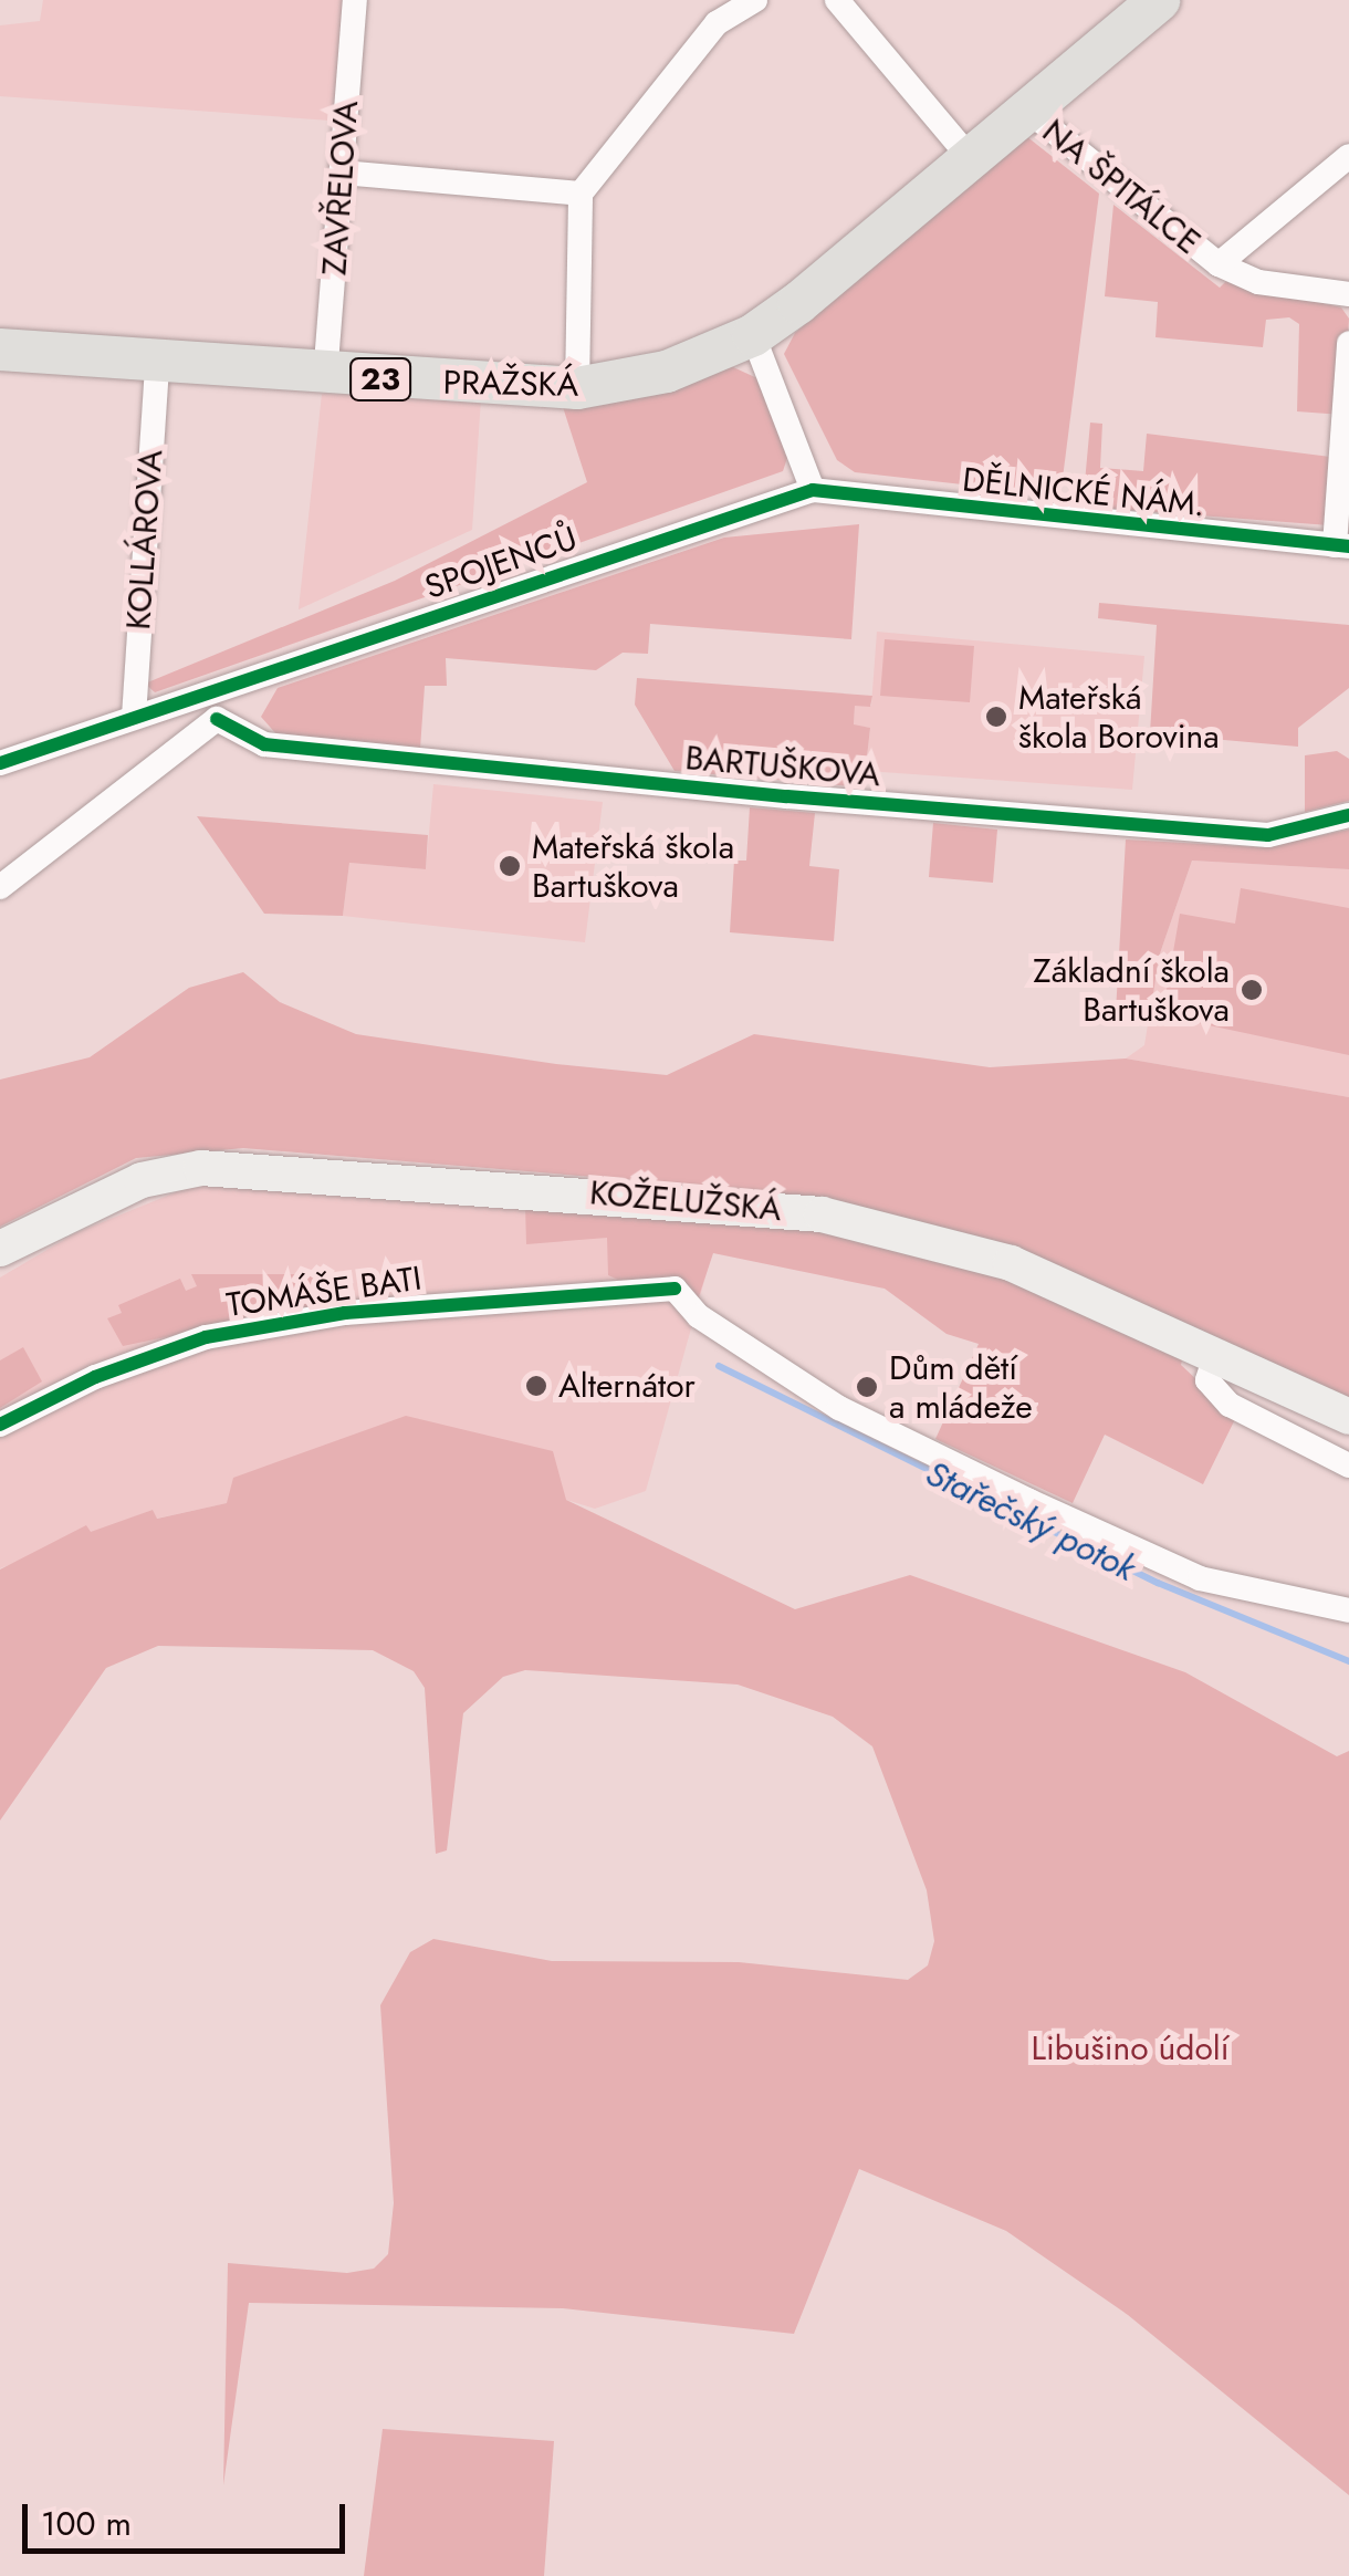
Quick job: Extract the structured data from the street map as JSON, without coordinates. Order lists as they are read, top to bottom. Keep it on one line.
{"streets":{"main road":["23","PRAŽSKÁ","KOŽELUŽSKÁ"],"street":["NA ŠPITÁLCE","ZAVŘELOVA","DĚLNICKÉ NÁM.","KOLLÁROVA","SPOJENCŮ","BARTUŠKOVA","TOMÁŠE BATI"]},"crossings":[["NA ŠPITÁLCE","PRAŽSKÁ"],["ZAVŘELOVA","PRAŽSKÁ"],["PRAŽSKÁ","KOLLÁROVA"],["DĚLNICKÉ NÁM.","SPOJENCŮ"],["KOLLÁROVA","SPOJENCŮ"]],"water":["Stařečský potok"],"parks":["Libušino údolí"],"places":["Mateřská škola Borovina","Mateřská škola Bartuškova","Základní škola Bartuškova","Alternátor","Dům dětí a mládeže"],"scale_bar":"100 m"}
